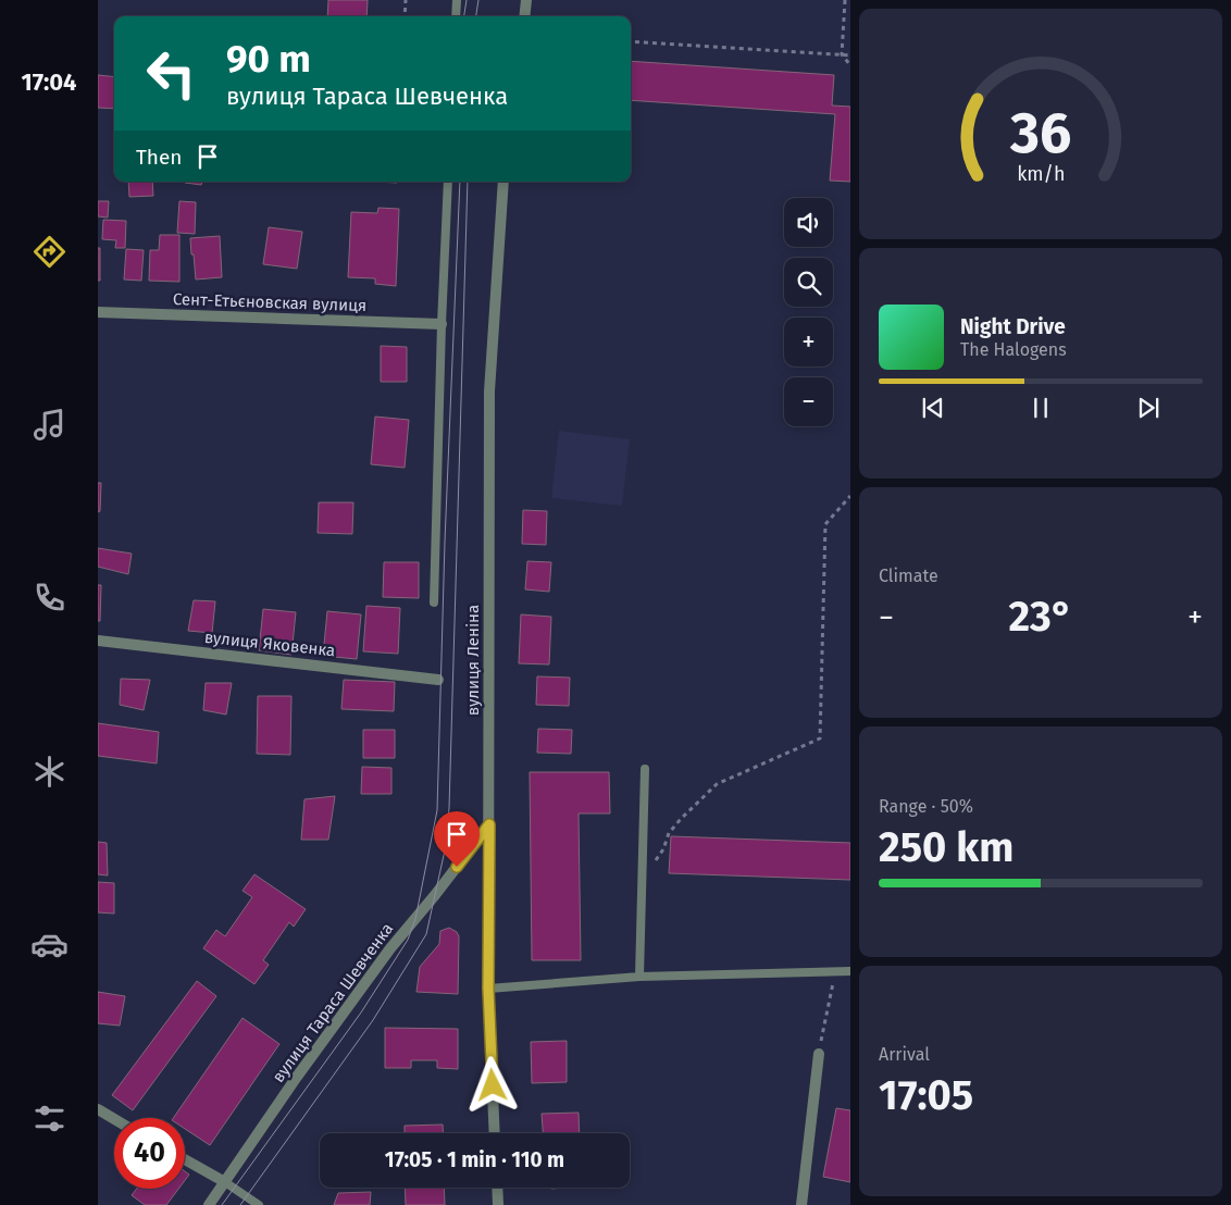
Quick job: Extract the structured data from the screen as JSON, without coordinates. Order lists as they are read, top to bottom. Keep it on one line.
{"streets":{"street":["Сент-Етьєновская вулиця","вулиця Яковенка","вулиця Леніна","вулиця Тараса Шевченка"]},"crossings":[["вулиця Леніна","вулиця Тараса Шевченка"]],"page":{"tabs":"17:04","turn":["90 m","вулиця Тараса Шевченка"],"then":"Then","map_buttons":["+","−"],"song":["Night Drive","The Halogens"],"tile":["Climate",["Range · 50%","250 km"],["Arrival","17:05"]],"heat":["−","23°","+"],"limit":"40","trip":"17:05 · 1 min · 110 m","gauge":["36","km/h"]}}
